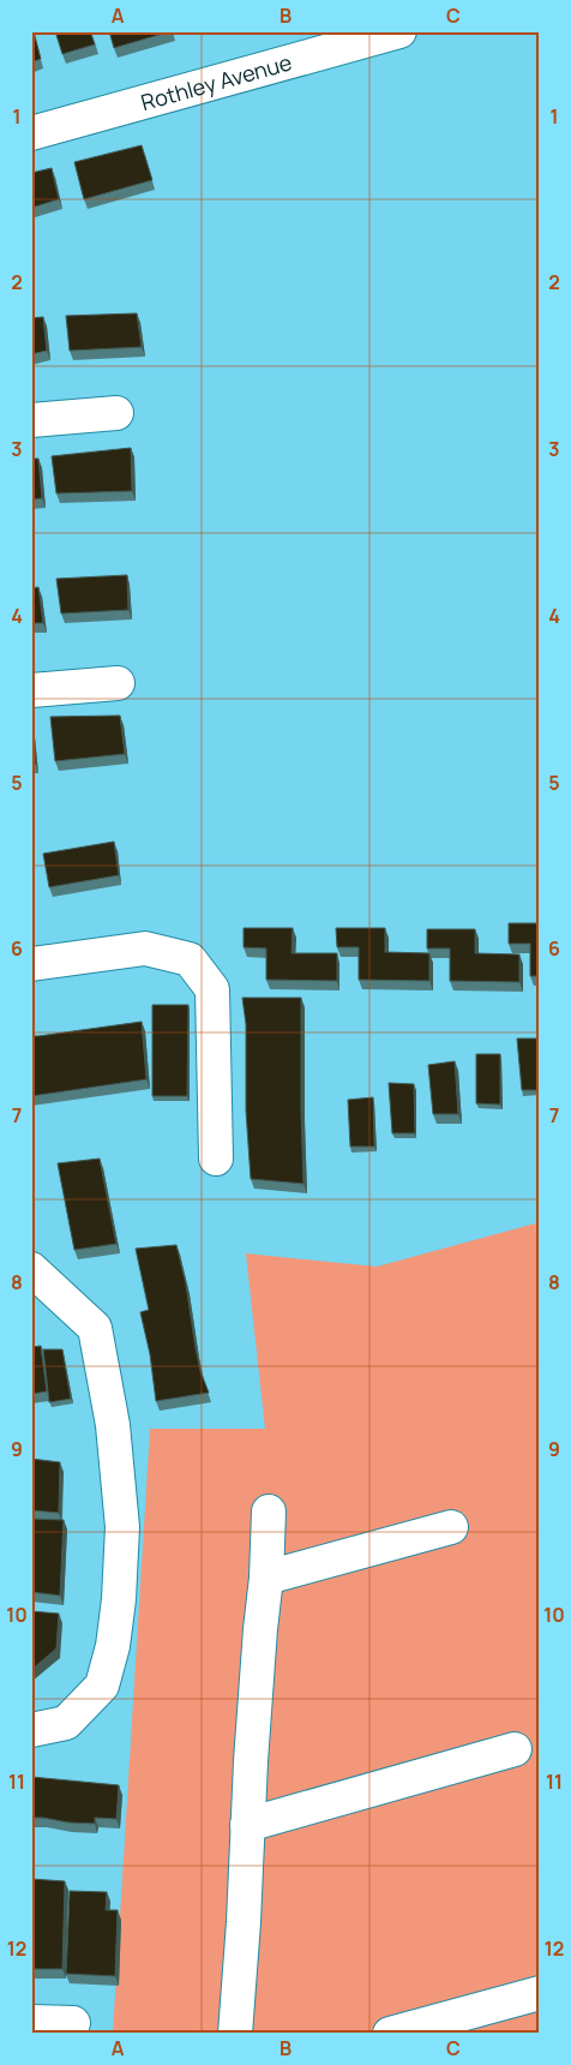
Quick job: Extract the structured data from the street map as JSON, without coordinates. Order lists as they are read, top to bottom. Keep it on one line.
{"streets":{"street":["Rothley Avenue"]},"grid":{"columns":["A","B","C"],"rows":["1","2","3","4","5","6","7","8","9","10","11","12"]}}
